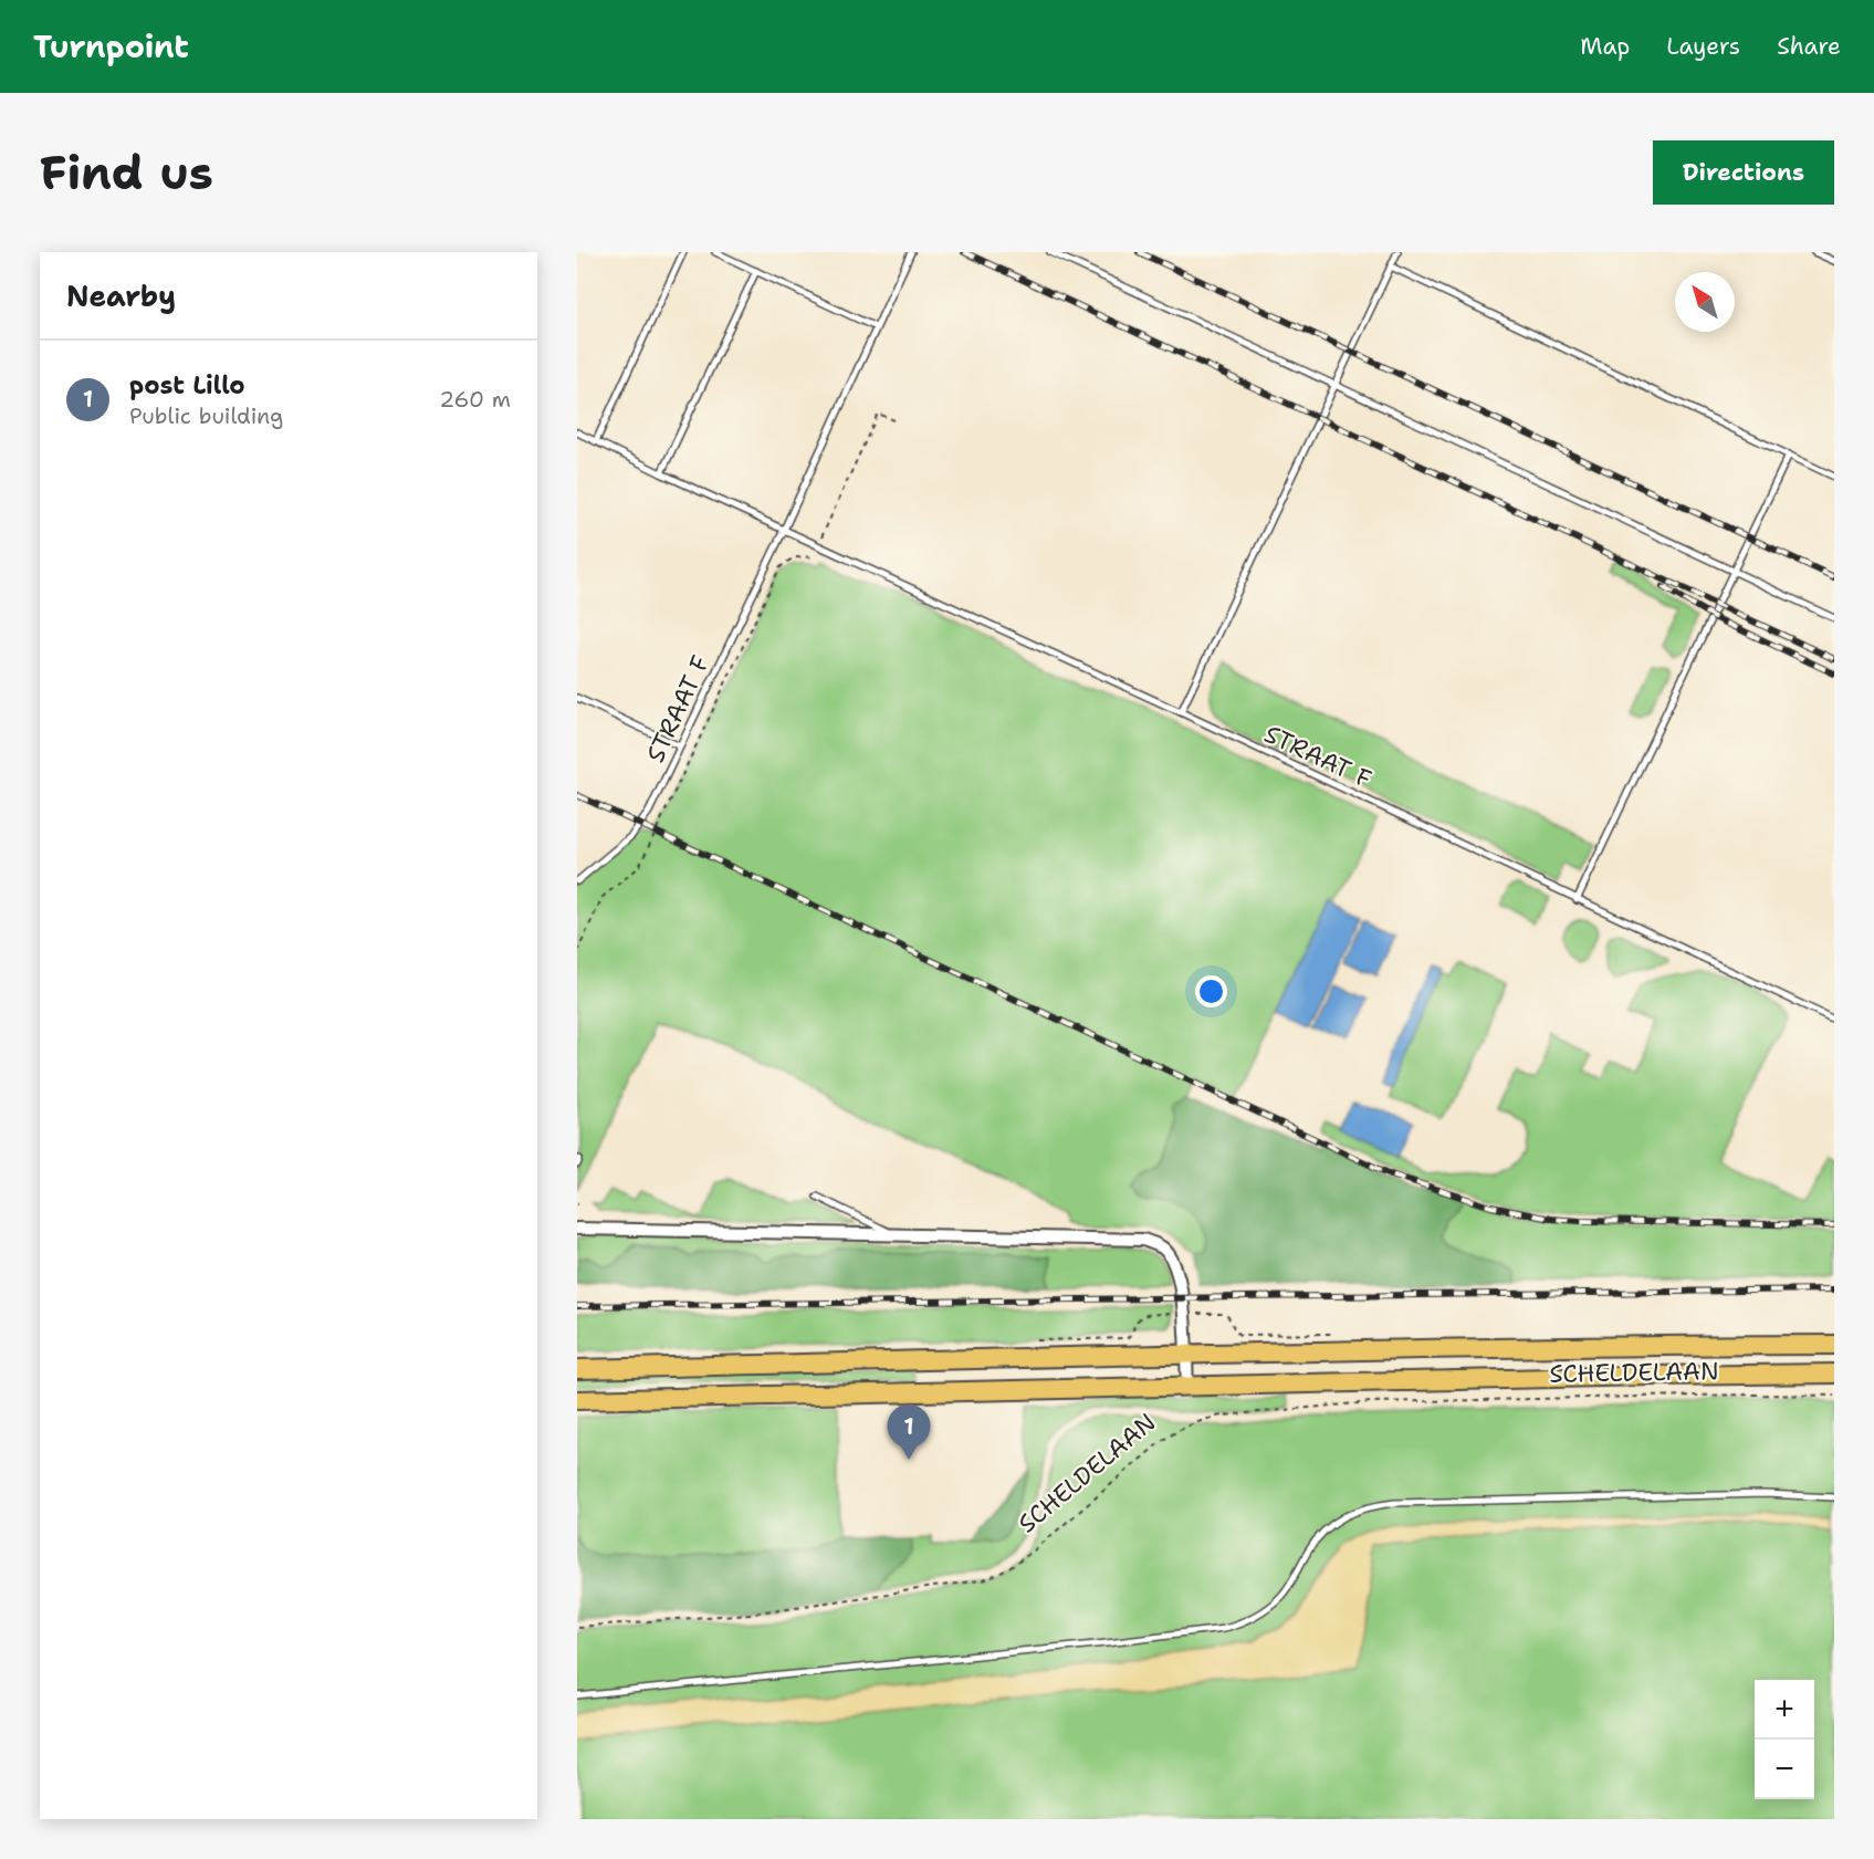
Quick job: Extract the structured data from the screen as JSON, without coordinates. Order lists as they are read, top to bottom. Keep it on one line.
{"streets":{"main road":["SCHELDELAAN"],"lane":["STRAAT F"]},"north":"top left","page":{"header":"Turnpoint","nav":["Map","Layers","Share"],"buttons":"Directions","title":"Find us","heading":"Nearby","list":[{"mark":"1","name":"post Lillo","note":"Public building","value":"260 m"}],"pins":"1","map_buttons":["+","−"]}}
